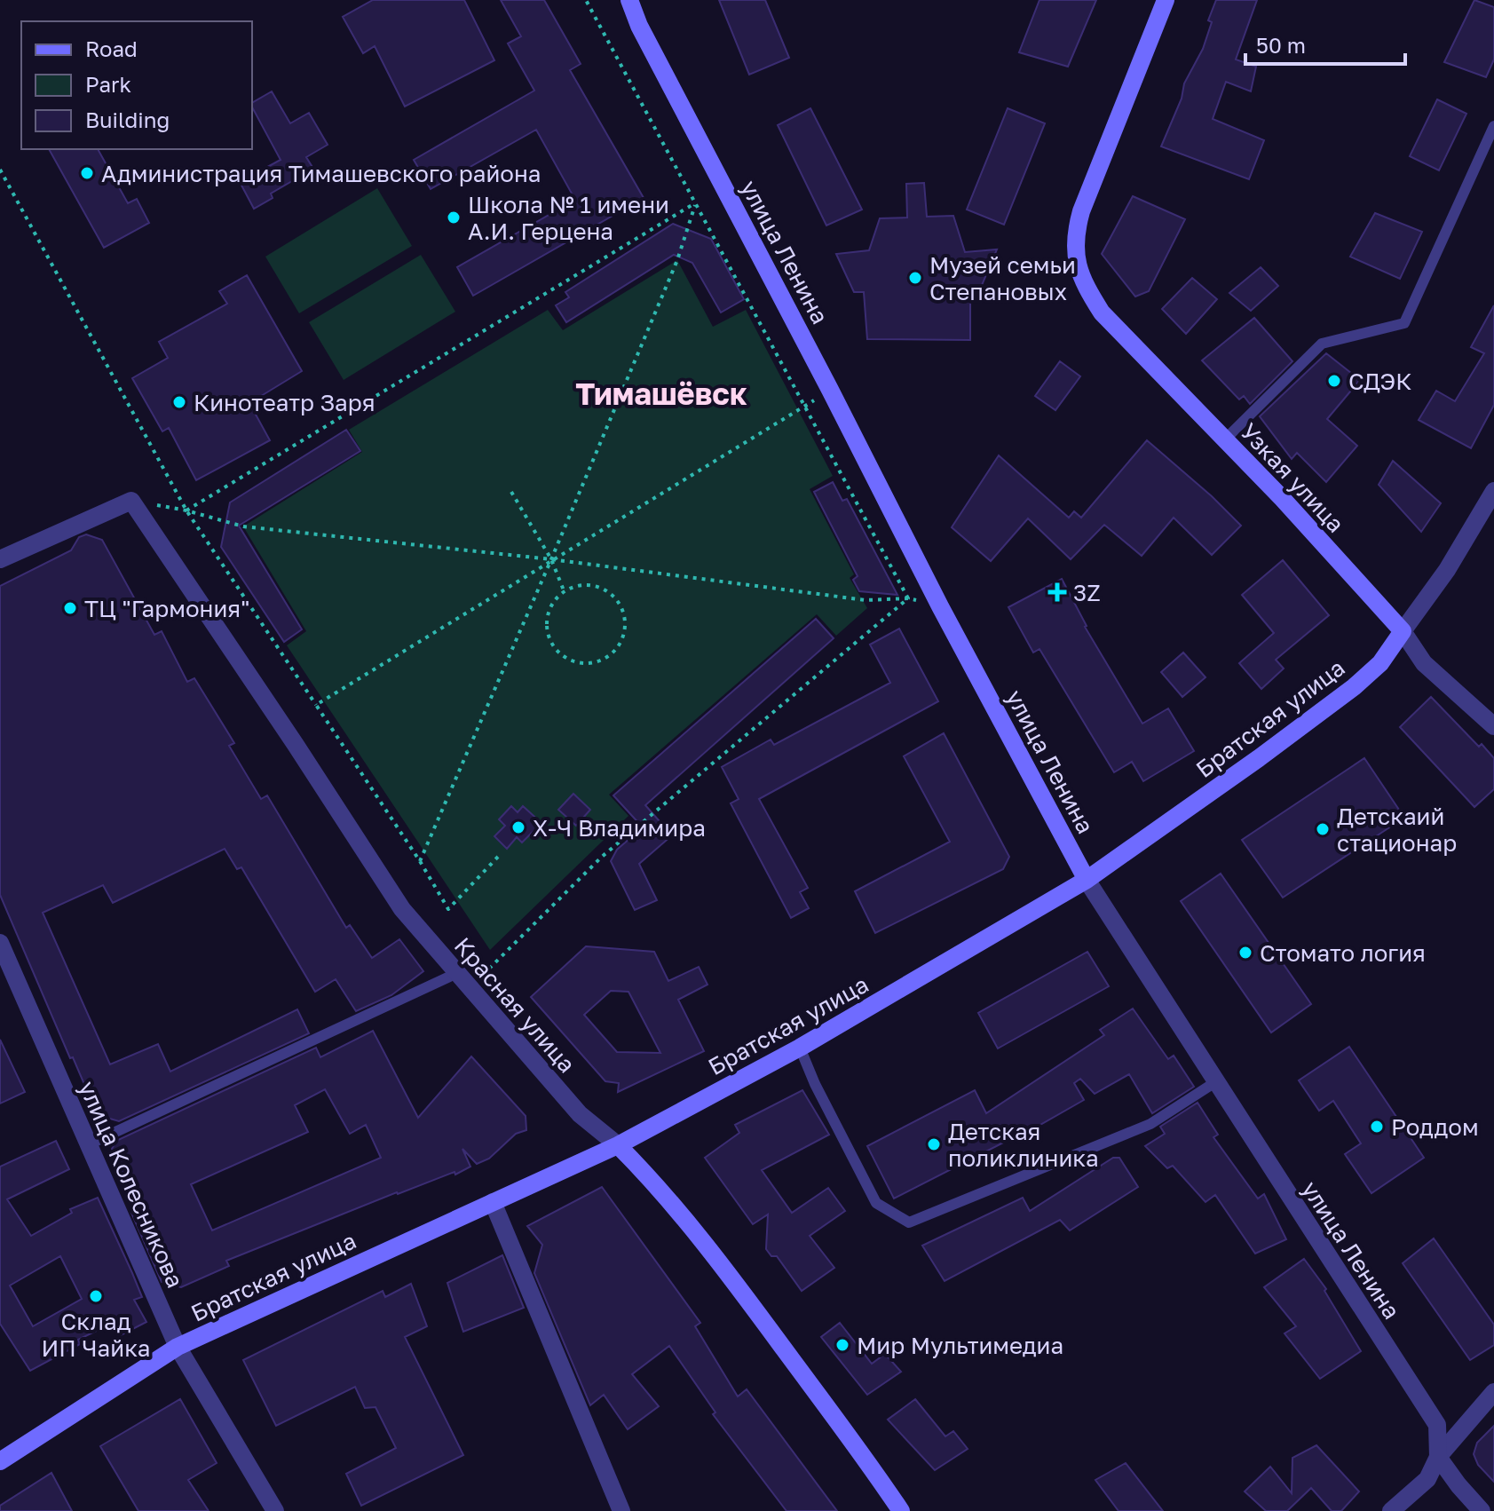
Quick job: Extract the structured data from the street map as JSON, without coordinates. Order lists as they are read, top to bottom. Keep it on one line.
{"streets":{"main road":["улица Ленина","Узкая улица","Братская улица","Красная улица"],"street":["улица Колесникова"]},"crossings":[["улица Ленина","Братская улица"],["Узкая улица","Братская улица"],["Братская улица","Красная улица"],["Братская улица","улица Колесникова"]],"districts":["Тимашёвск"],"places":{"other":["Администрация Тимашевского района","Школа № 1 имени А.И. Герцена","Музей семьи Степановых","СДЭК","Кинотеатр Заря","ТЦ \"Гармония\"","Х-Ч Владимира","Детскаий стационар","Стомато логия","Роддом","Детская поликлиника","Склад ИП Чайка","Мир Мультимедиа"],"health":["3Z"]},"legend":["Road","Park","Building"],"scale_bar":"50 m"}
